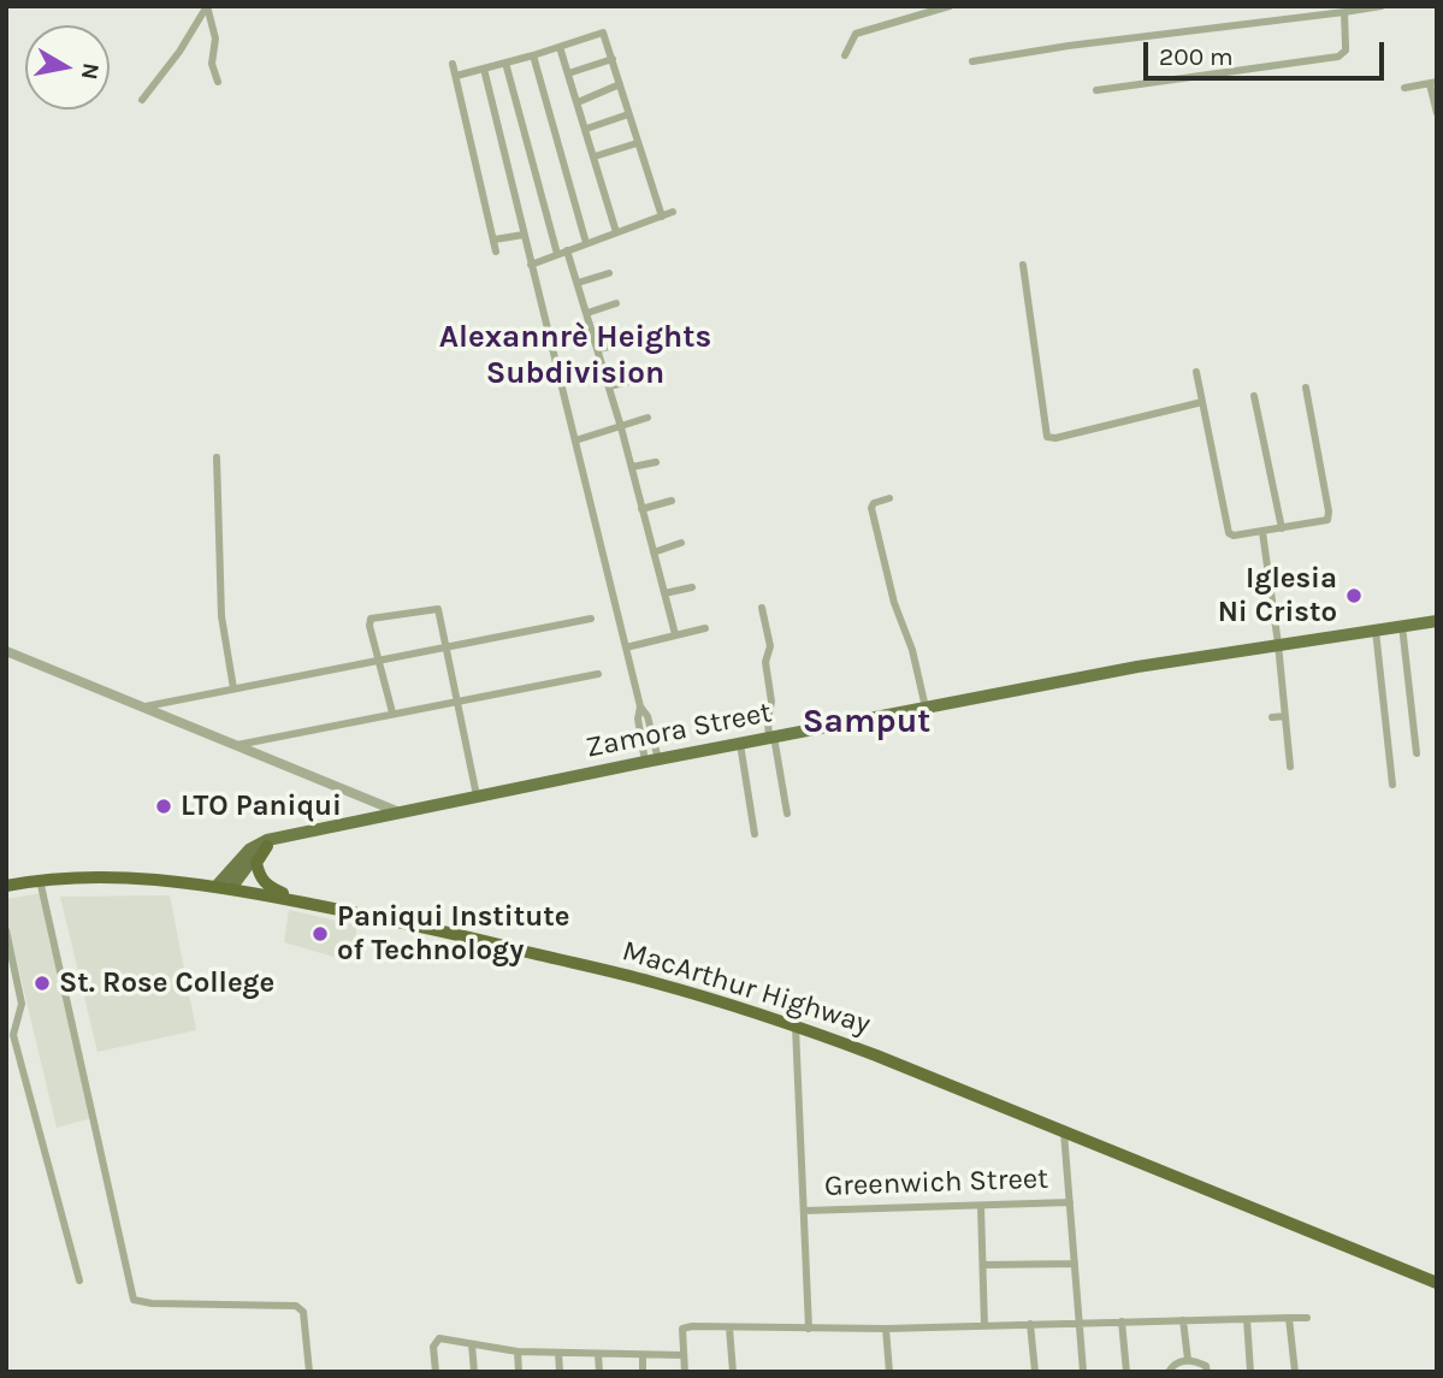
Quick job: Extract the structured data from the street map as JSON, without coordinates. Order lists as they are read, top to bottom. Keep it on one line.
{"streets":{"highway":["MacArthur Highway"],"main road":["Zamora Street"],"street":["Greenwich Street"]},"crossings":[["Zamora Street","MacArthur Highway"]],"districts":["Alexannrè Heights Subdivision","Samput"],"places":["Iglesia Ni Cristo","LTO Paniqui","Paniqui Institute of Technology","St. Rose College"],"scale_bar":"200 m","north":"right"}
